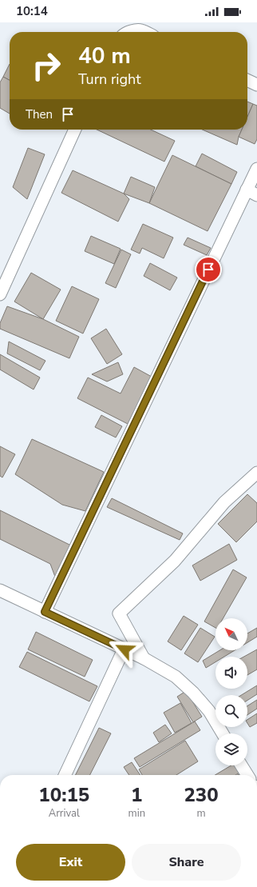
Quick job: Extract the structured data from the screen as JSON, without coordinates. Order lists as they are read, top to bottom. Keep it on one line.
{"north":"top left","page":{"status":"10:14","turn":["40 m","Turn right"],"then":"Then","eta":["10:15","Arrival","1","min","230","m"],"buttons":["Exit","Share"]}}
